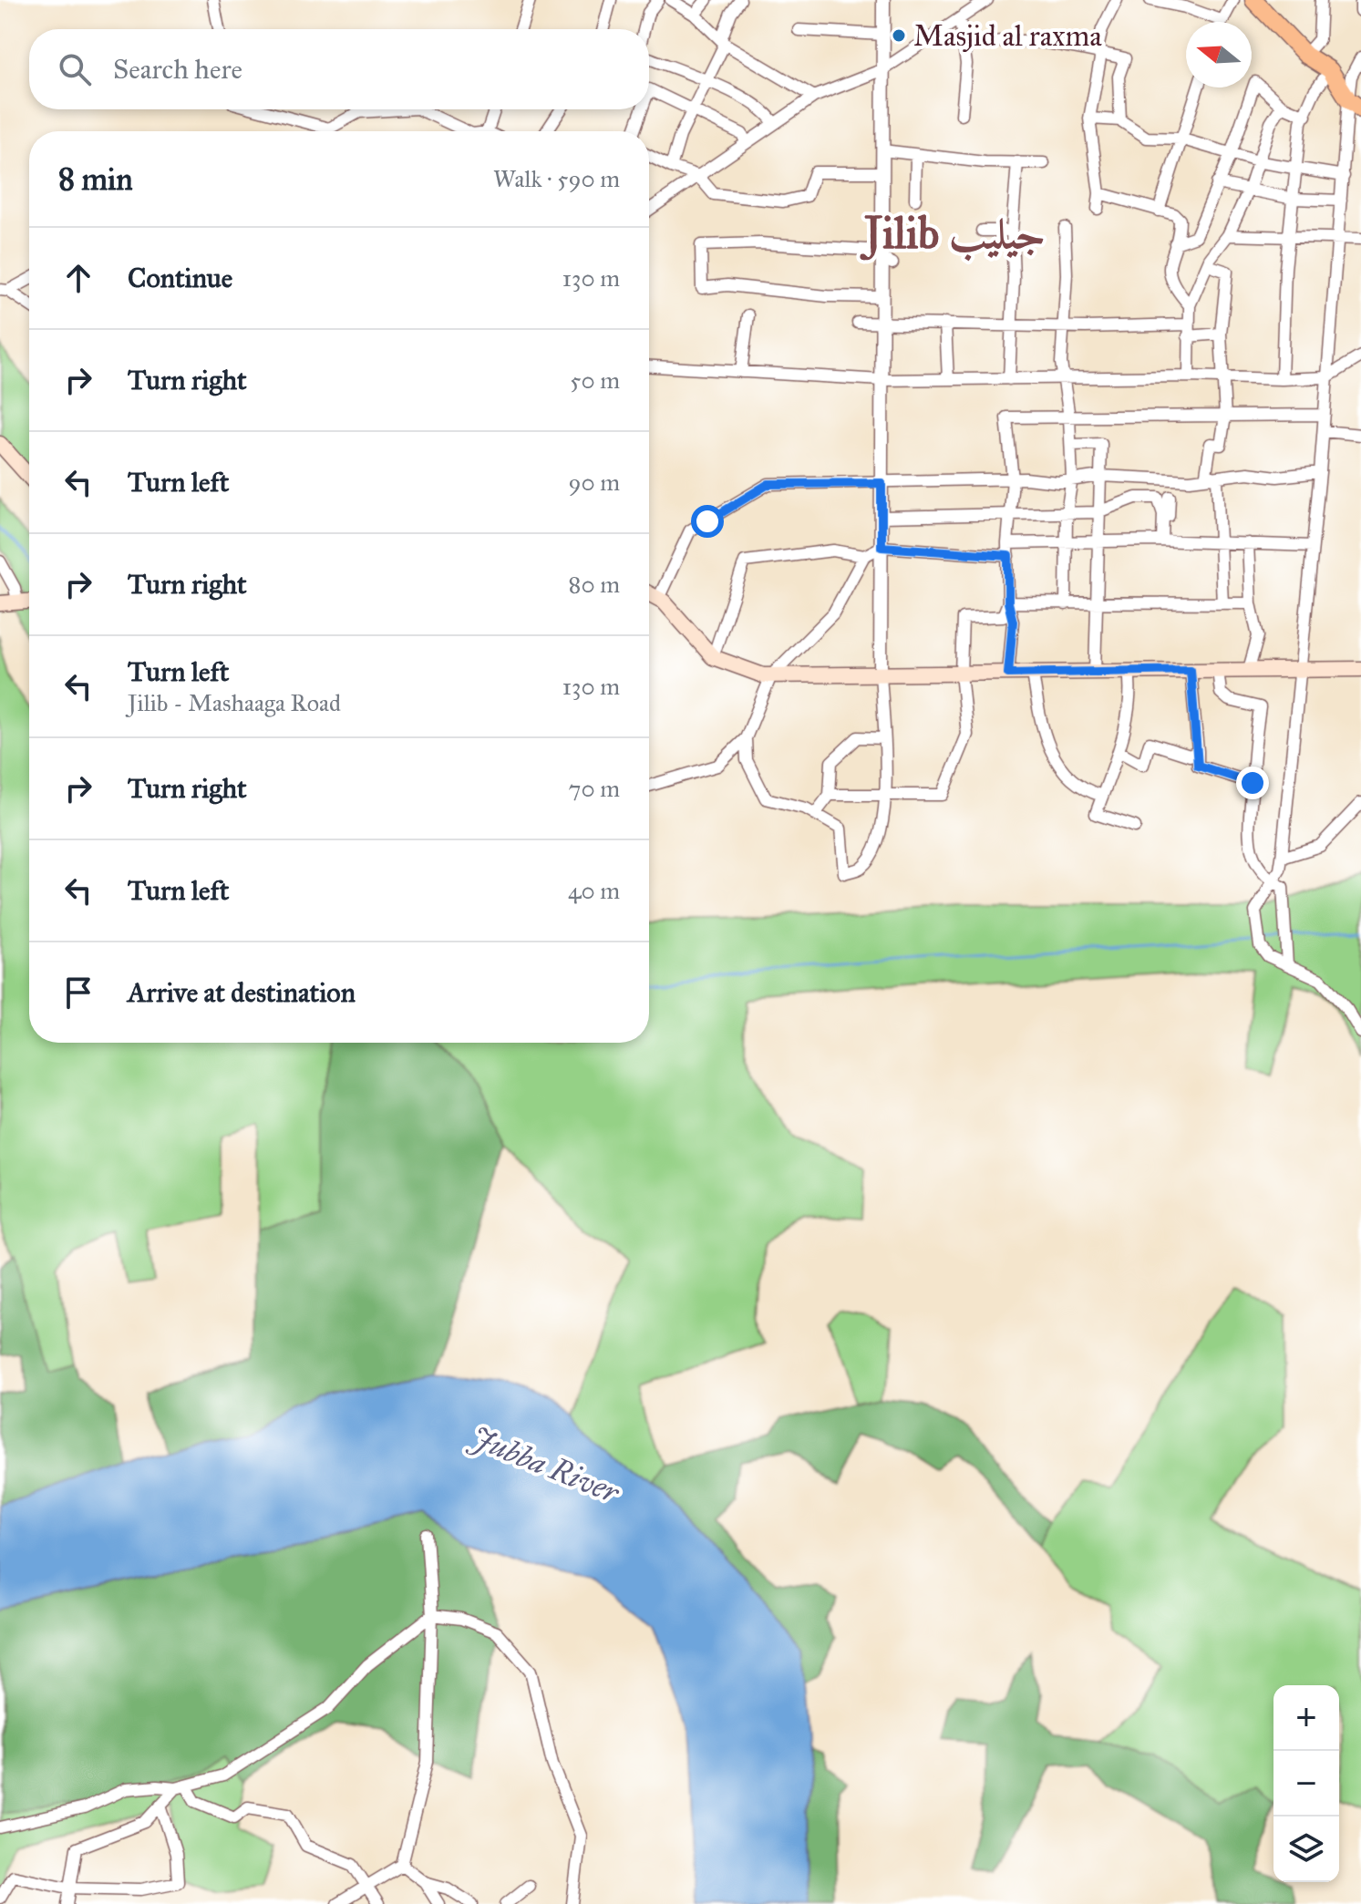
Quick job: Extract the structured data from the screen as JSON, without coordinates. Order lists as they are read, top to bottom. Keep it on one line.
{"districts":["Jilib جيليب"],"water":["Jubba River"],"places":["Masjid al raxma"],"north":"left","page":{"search":"Search here","heading":["8 min","Walk · 590 m"],"list":[["Continue","130 m"],["Turn right","50 m"],["Turn left","90 m"],["Turn right","80 m"],["Turn left","Jilib - Mashaaga Road","130 m"],["Turn right","70 m"],["Turn left","40 m"],"Arrive at destination"],"map_buttons":["+","−"]}}
